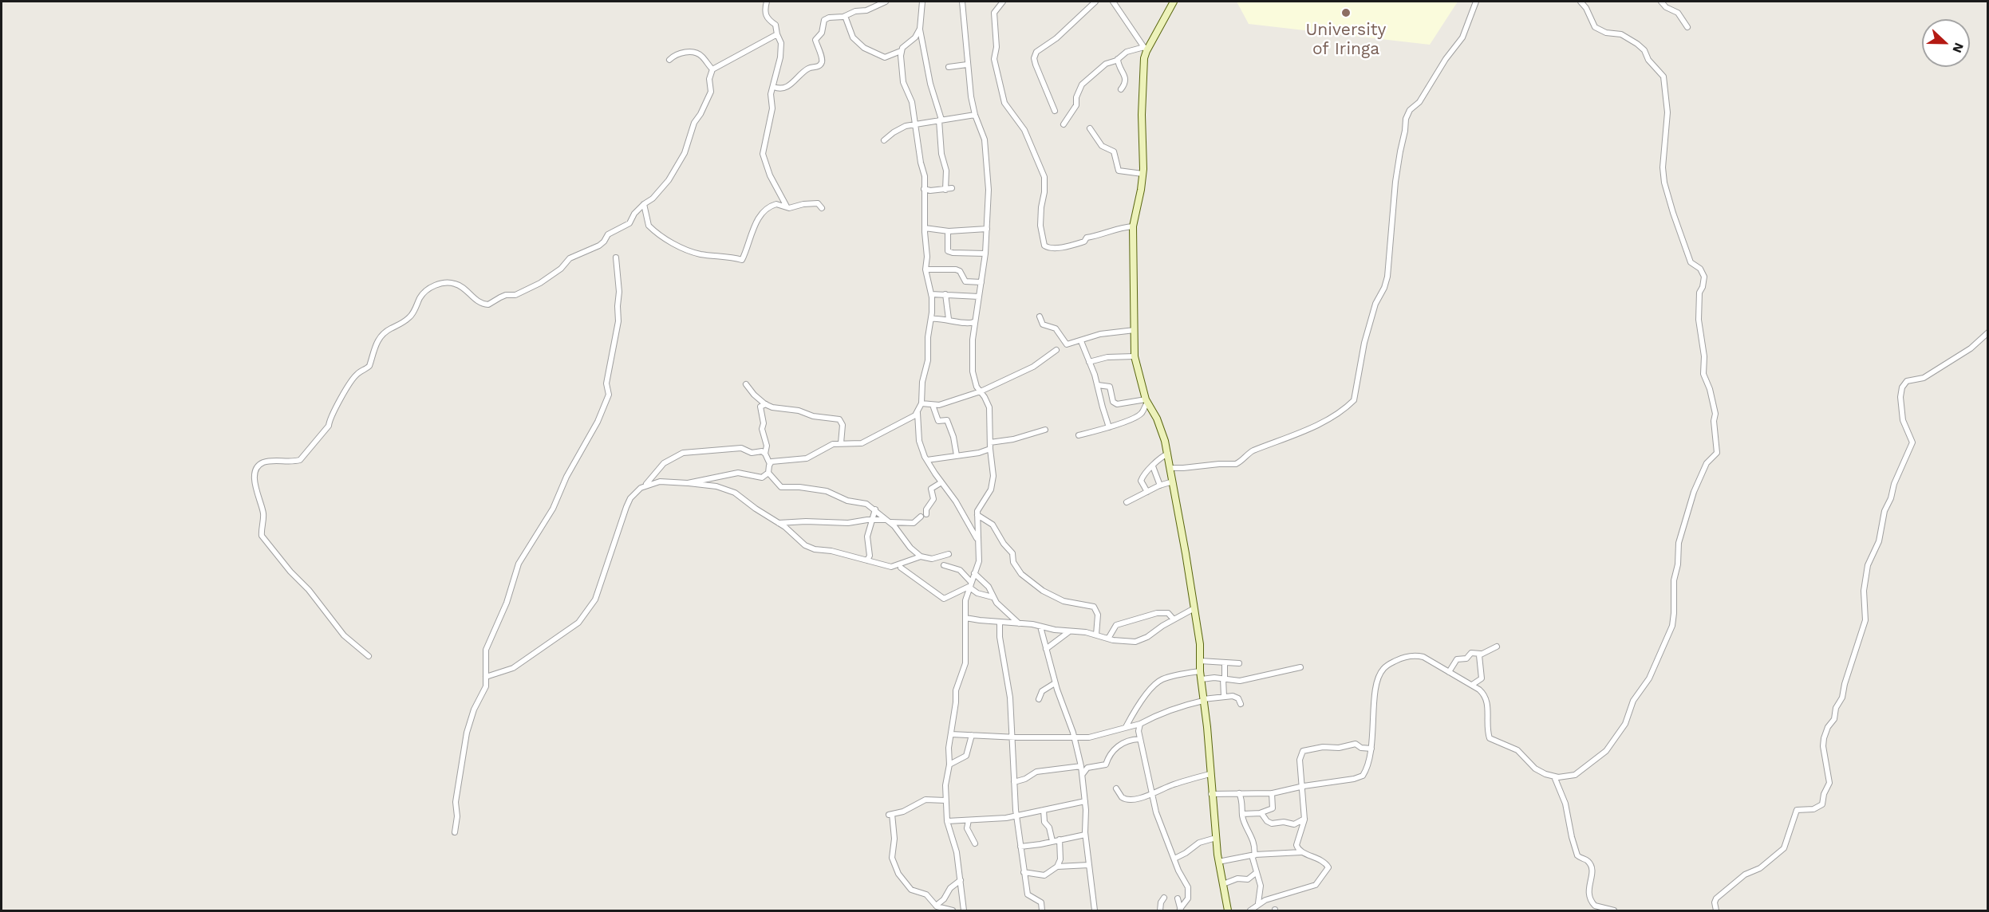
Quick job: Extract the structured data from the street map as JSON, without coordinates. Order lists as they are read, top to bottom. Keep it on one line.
{"places":["University of Iringa"],"north":"right"}
